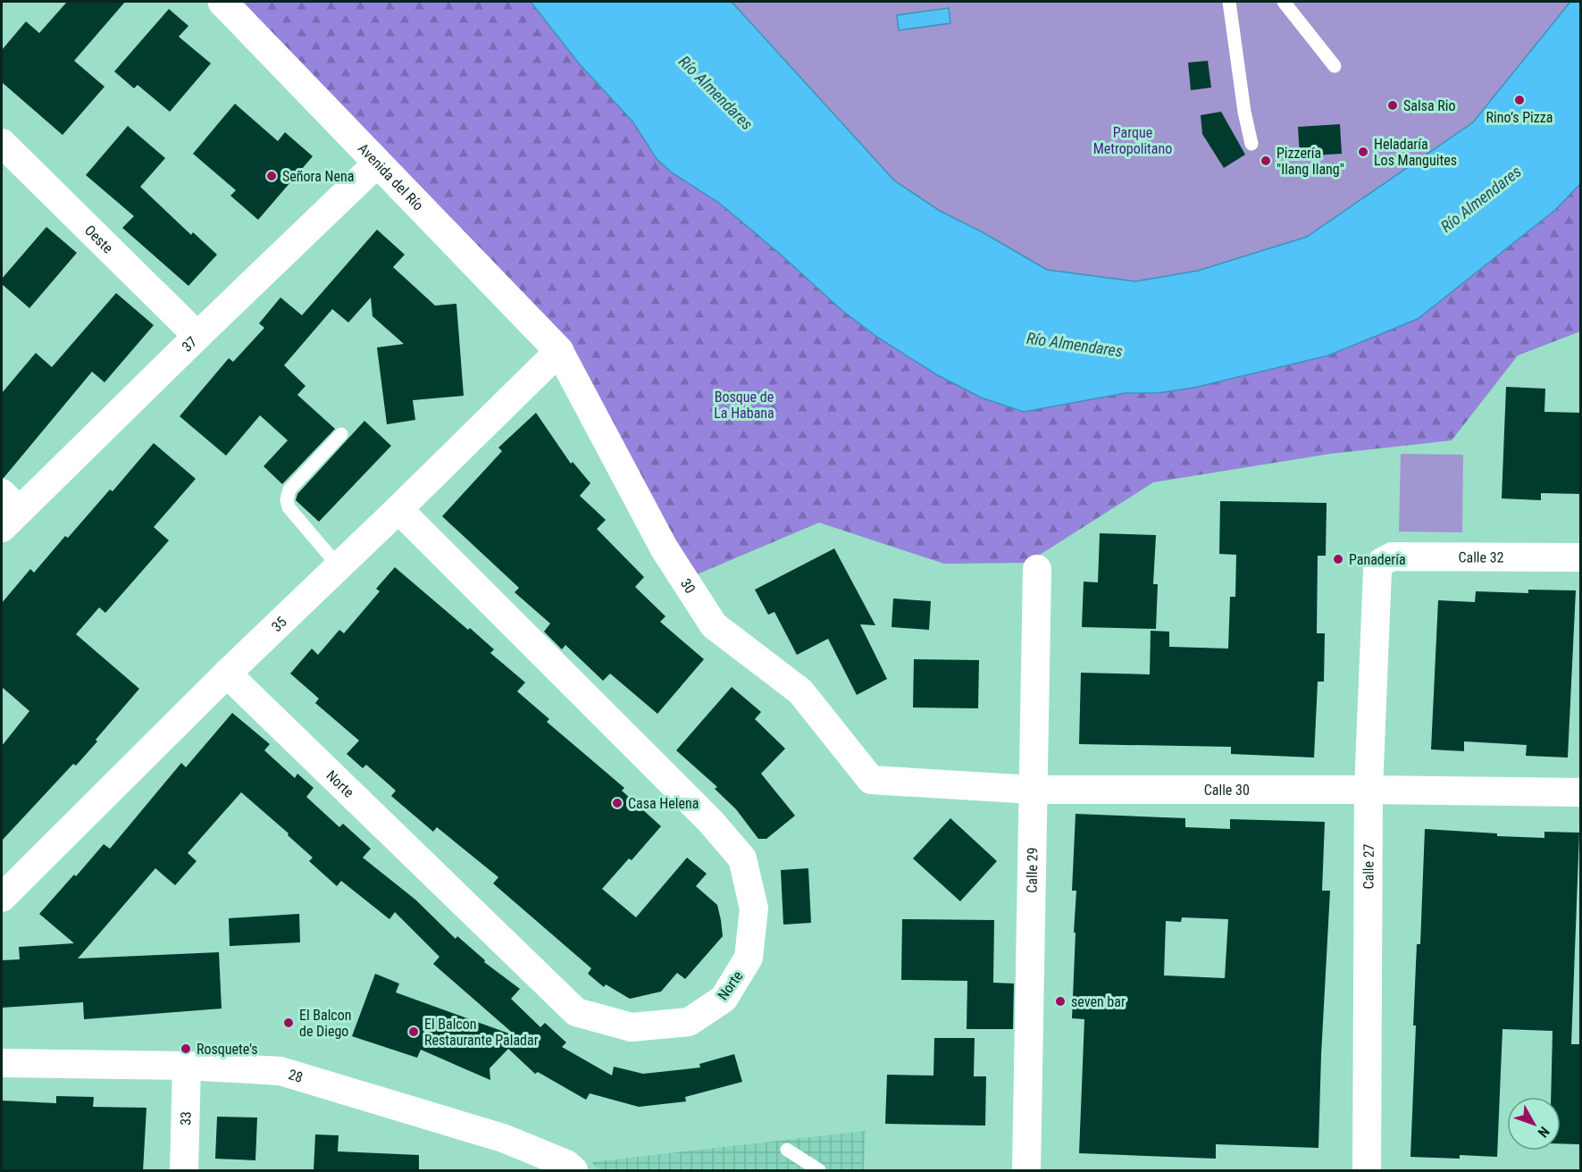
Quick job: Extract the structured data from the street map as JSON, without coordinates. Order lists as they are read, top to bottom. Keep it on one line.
{"streets":{"street":["Avenida del Río","Oeste","37","Calle 32","30","35","Norte","Calle 30","Calle 27","Calle 29","28","33"]},"crossings":[["Avenida del Río","37"],["Avenida del Río","30"],["Avenida del Río","35"],["Oeste","37"],["Calle 32","Calle 27"],["30","35"],["30","Calle 30"],["35","Norte"],["Calle 30","Calle 27"],["Calle 30","Calle 29"],["28","33"]],"water":["Río Almendares"],"parks":["Parque Metropolitano","Bosque de La Habana"],"places":["Rino’s Pizza","Salsa Rio","Heladaría Los Manguites","Pizzería \"Ilang Ilang\"","Señora Nena","Panadería","Casa Helena","seven bar","El Balcon de Diego","El Balcon Restaurante Paladar","Rosquete's"],"north":"bottom right"}
